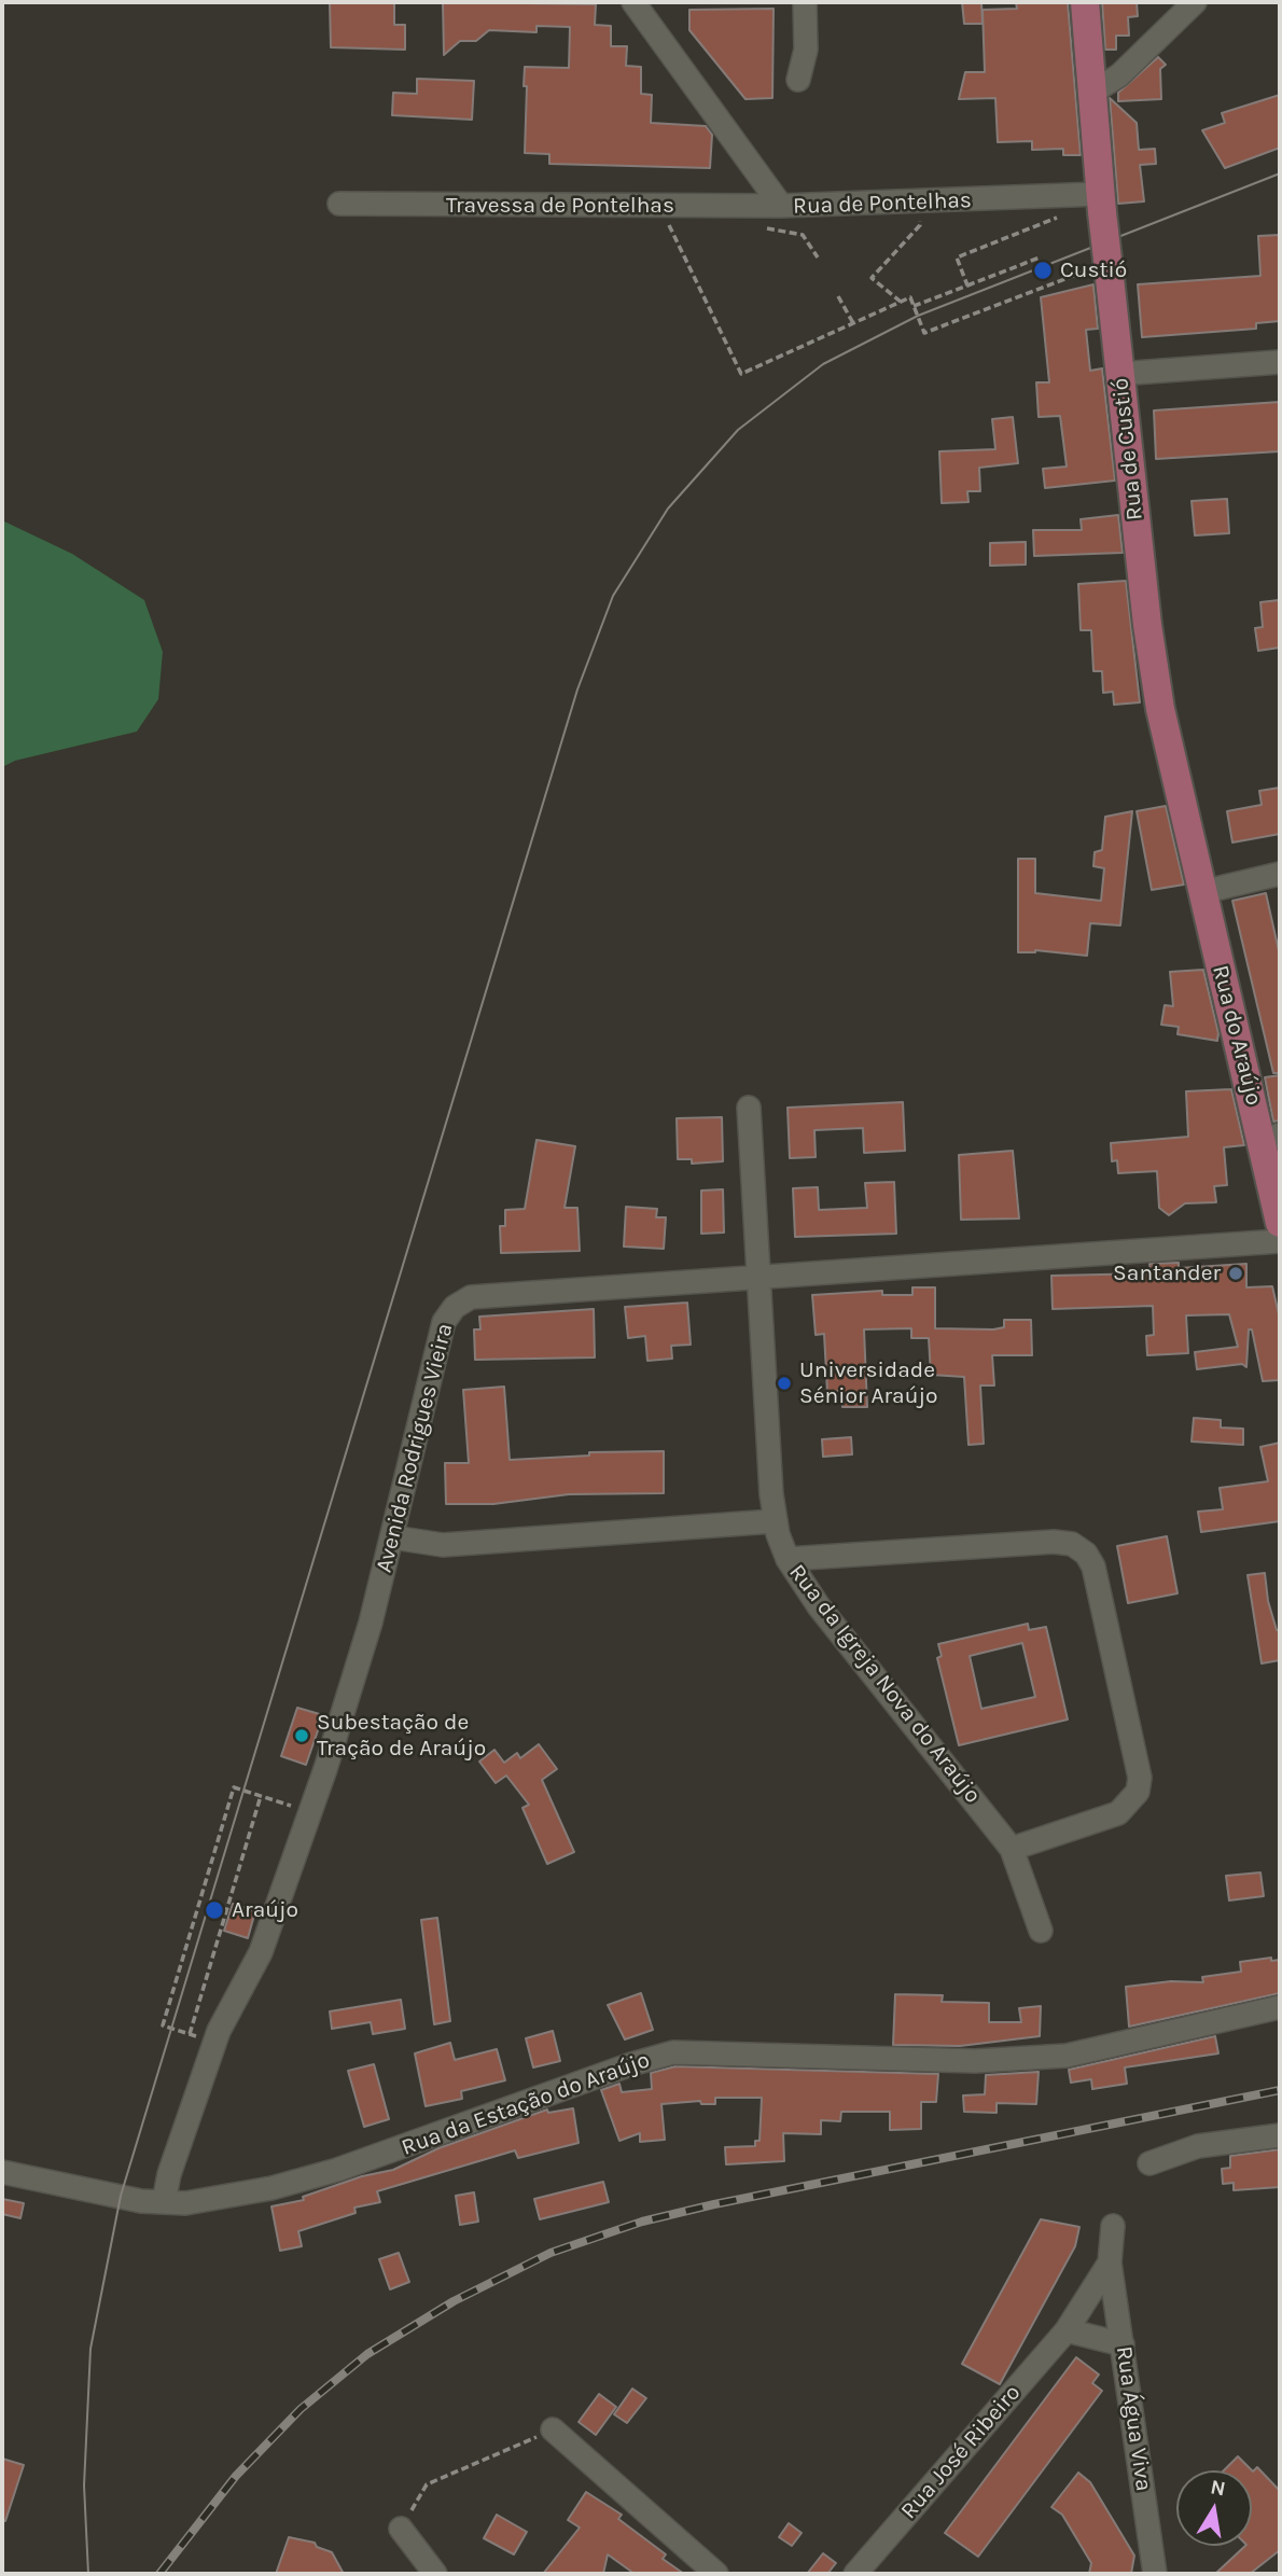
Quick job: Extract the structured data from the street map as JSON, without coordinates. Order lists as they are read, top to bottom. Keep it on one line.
{"streets":{"main road":["Rua de Custió","Rua do Araújo"],"street":["Rua de Pontelhas","Travessa de Pontelhas","Avenida Rodrigues Vieira","Rua da Igreja Nova do Araújo","Rua da Estação do Araújo","Rua Água Viva","Rua José Ribeiro"]},"crossings":[["Rua de Pontelhas","Travessa de Pontelhas"],["Rua de Pontelhas","Rua de Custió"],["Rua de Custió","Rua do Araújo"],["Avenida Rodrigues Vieira","Rua da Igreja Nova do Araújo"],["Avenida Rodrigues Vieira","Rua da Estação do Araújo"],["Rua Água Viva","Rua José Ribeiro"]],"places":["Custió","Santander","Universidade Sénior Araújo","Subestação de Tração de Araújo","Araújo"],"north":"top"}
